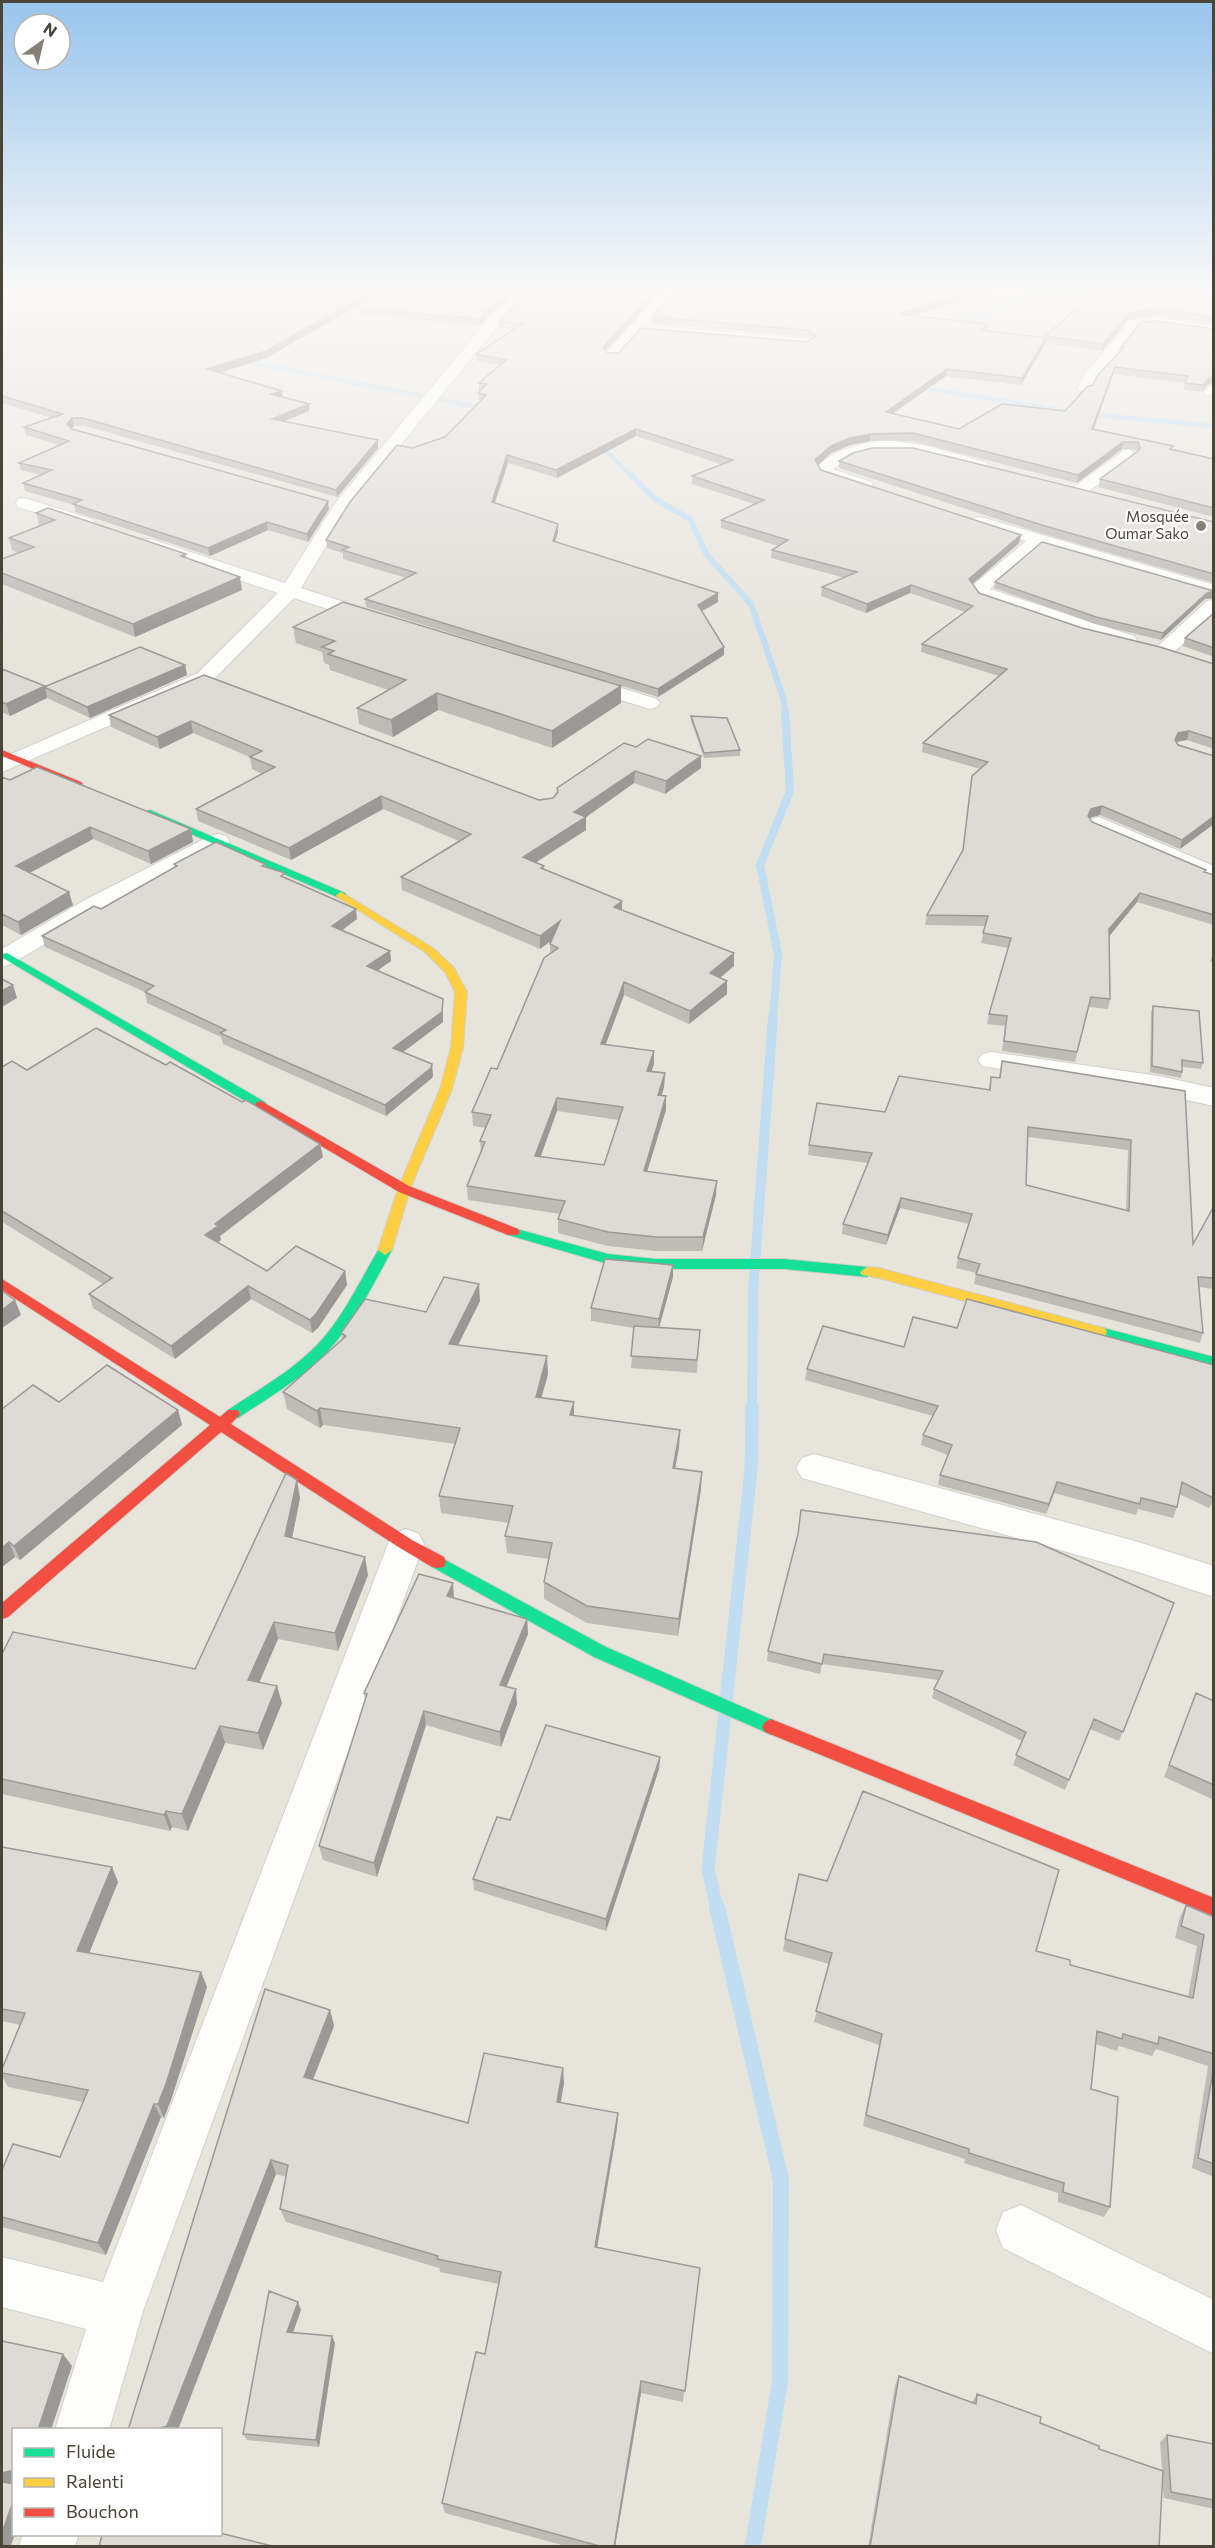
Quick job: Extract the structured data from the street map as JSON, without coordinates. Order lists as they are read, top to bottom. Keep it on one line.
{"places":["Mosquée Oumar Sako"],"legend":["Fluide","Ralenti","Bouchon"],"north":"top right"}
